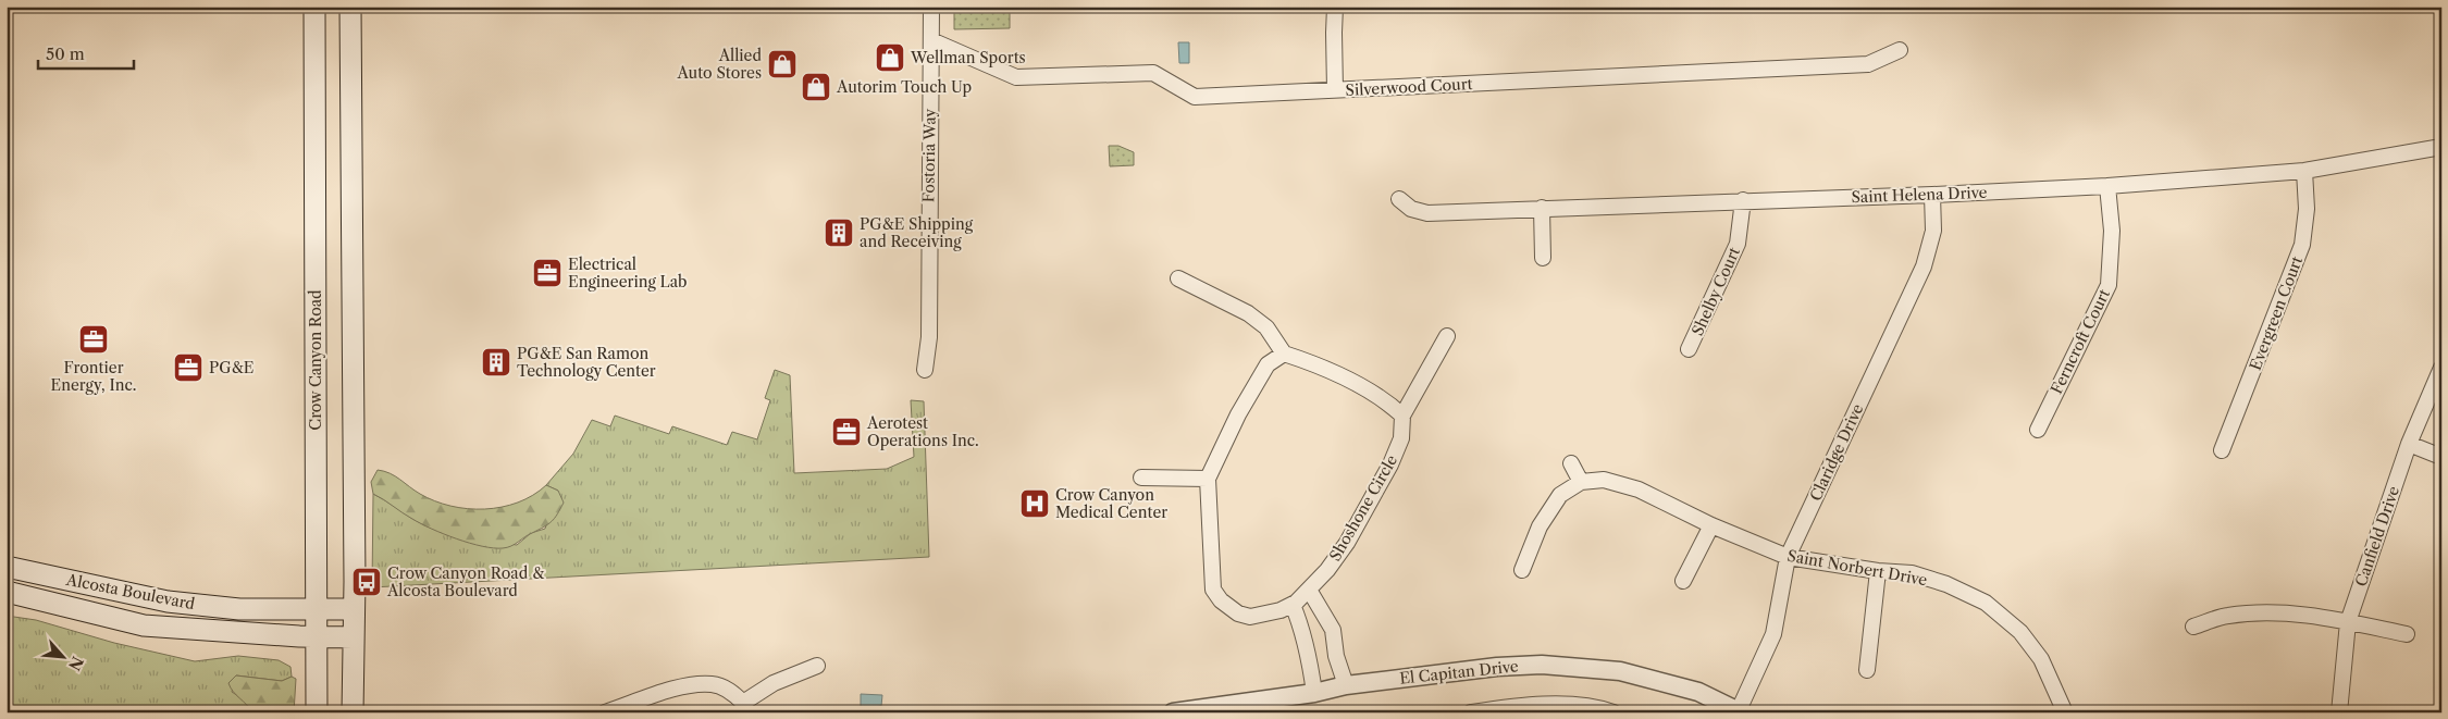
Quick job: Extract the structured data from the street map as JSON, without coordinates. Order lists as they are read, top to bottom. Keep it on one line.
{"streets":{"main road":["Crow Canyon Road","Alcosta Boulevard"],"street":["Silverwood Court","Fostoria Way","Saint Helena Drive","Shelby Court","Evergreen Court","Ferncroft Court","Claridge Drive","Shoshone Circle","Canfield Drive","Saint Norbert Drive","El Capitan Drive"]},"crossings":[["Silverwood Court","Fostoria Way"],["Saint Helena Drive","Shelby Court"],["Saint Helena Drive","Evergreen Court"],["Saint Helena Drive","Ferncroft Court"],["Saint Helena Drive","Claridge Drive"],["Crow Canyon Road","Alcosta Boulevard"],["Claridge Drive","Saint Norbert Drive"],["Claridge Drive","El Capitan Drive"]],"places":{"shop":["Wellman Sports","Allied Auto Stores","Autorim Touch Up"],"building":["PG&E Shipping and Receiving","PG&E San Ramon Technology Center"],"office":["Electrical Engineering Lab","Frontier Energy, Inc.","PG&E","Aerotest Operations Inc."],"hospital":["Crow Canyon Medical Center"],"bus stop":["Crow Canyon Road & Alcosta Boulevard"]},"scale_bar":"50 m","north":"bottom right"}
